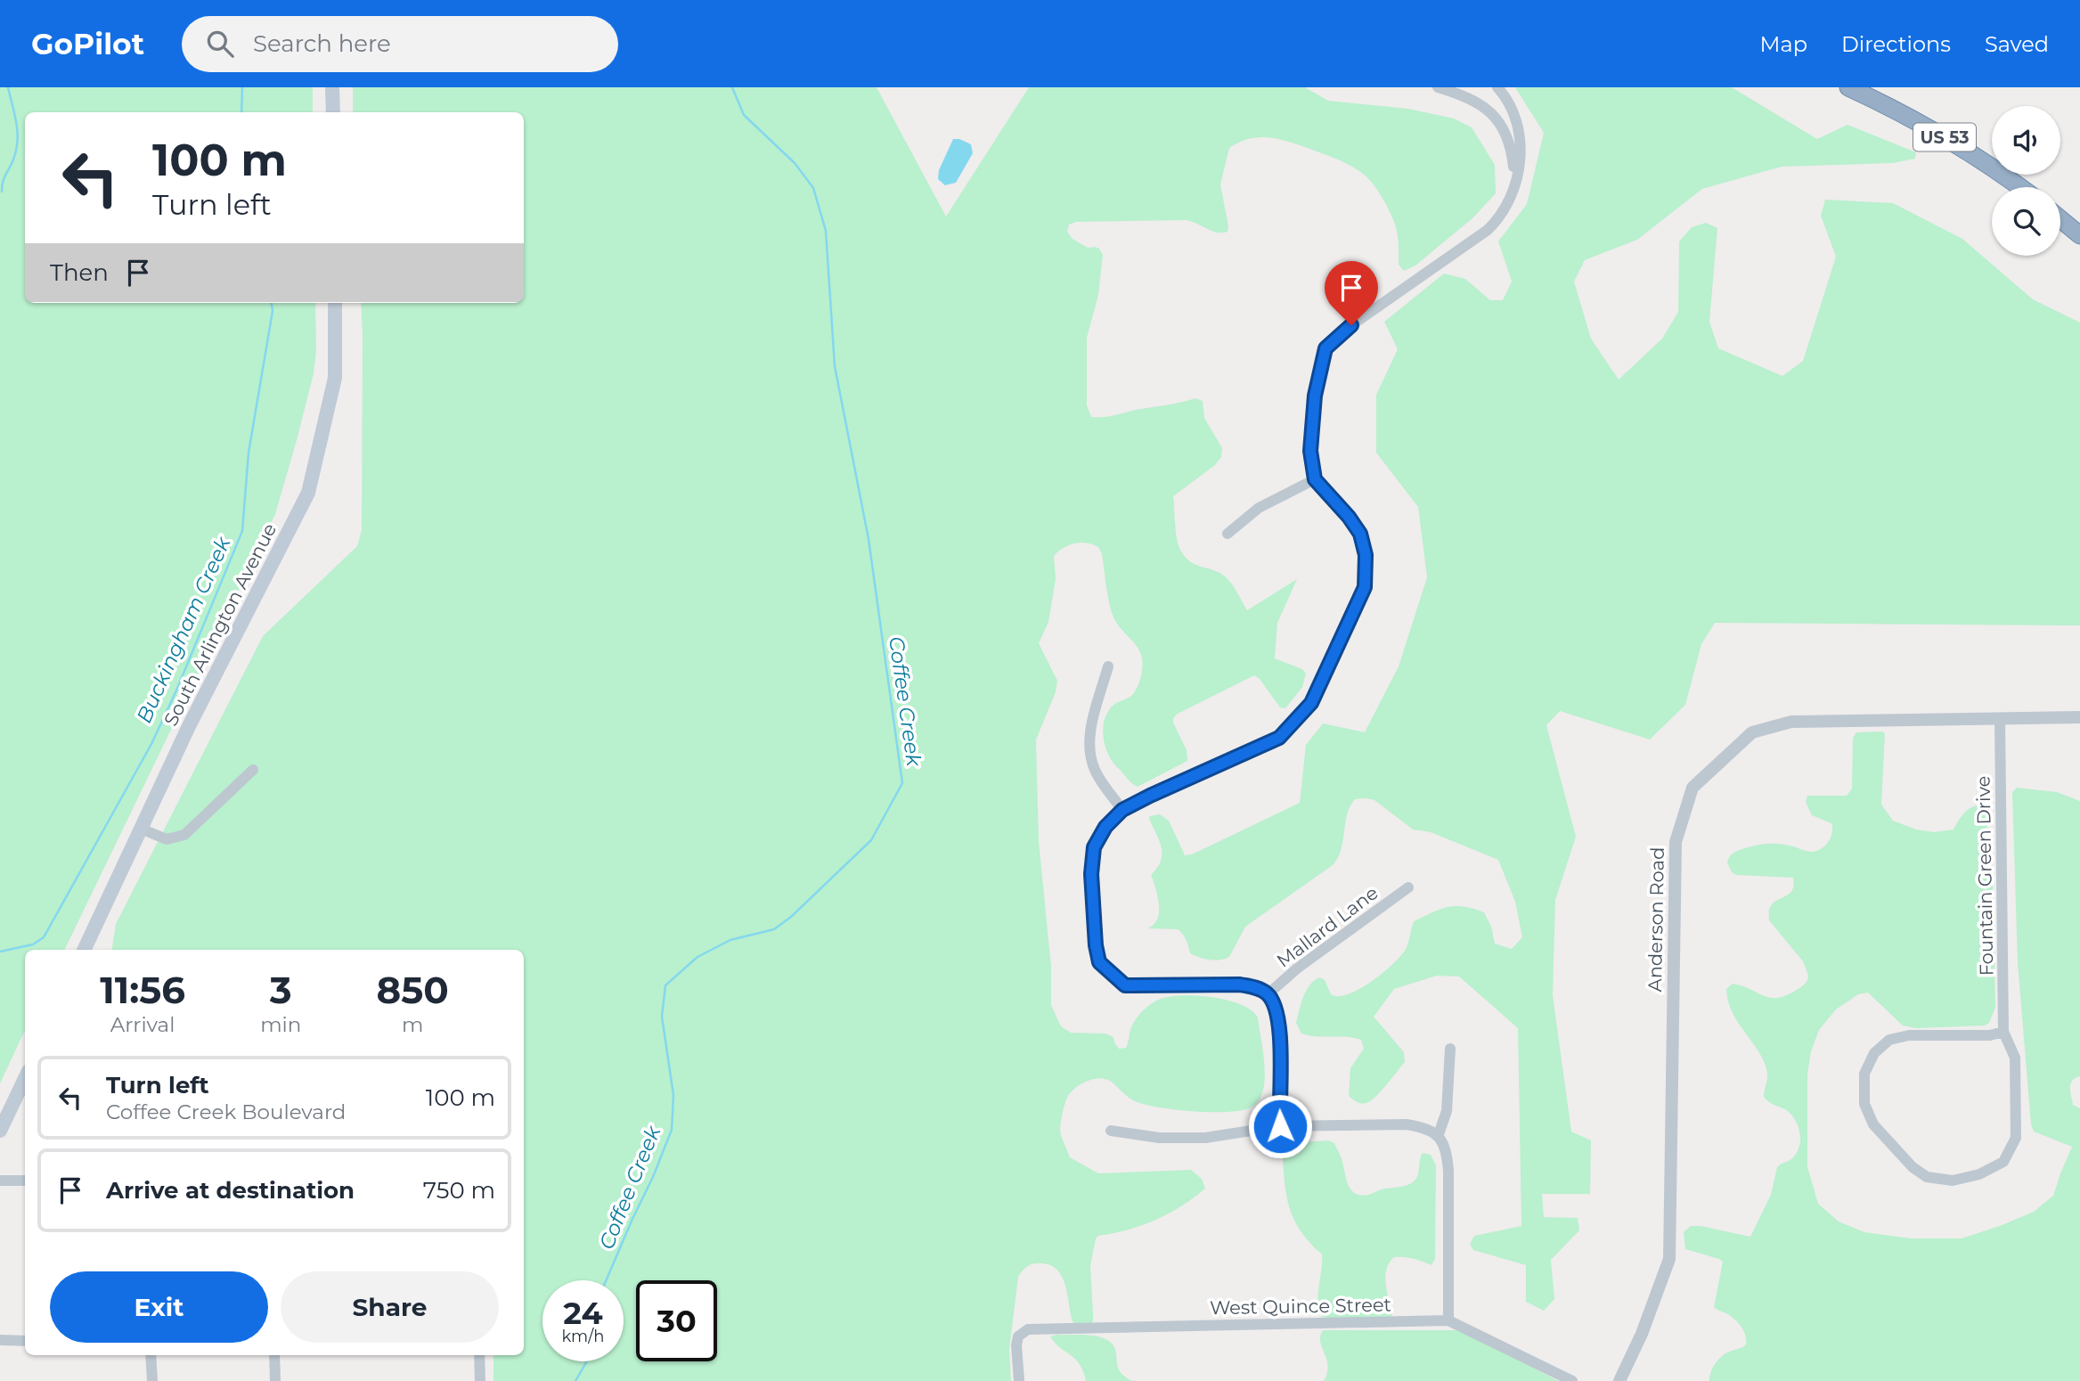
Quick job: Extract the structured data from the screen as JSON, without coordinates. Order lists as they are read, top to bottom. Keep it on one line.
{"streets":{"highway":["US 53"],"main road":["South Arlington Avenue"],"street":["Fountain Green Drive","Anderson Road","Mallard Lane","West Quince Street"]},"crossings":[["Fountain Green Drive","Anderson Road"]],"water":["Buckingham Creek","Coffee Creek"],"page":{"header":"GoPilot","search":"Search here","nav":["Map","Directions","Saved"],"turn":["100 m","Turn left"],"then":"Then","eta":["11:56","Arrival","3","min","850","m"],"list":[{"name":"Turn left","note":"Coffee Creek Boulevard","value":"100 m"},{"name":"Arrive at destination","value":"750 m"}],"buttons":["Exit","Share"],"speed":"24 km/h","limit":"30"}}
